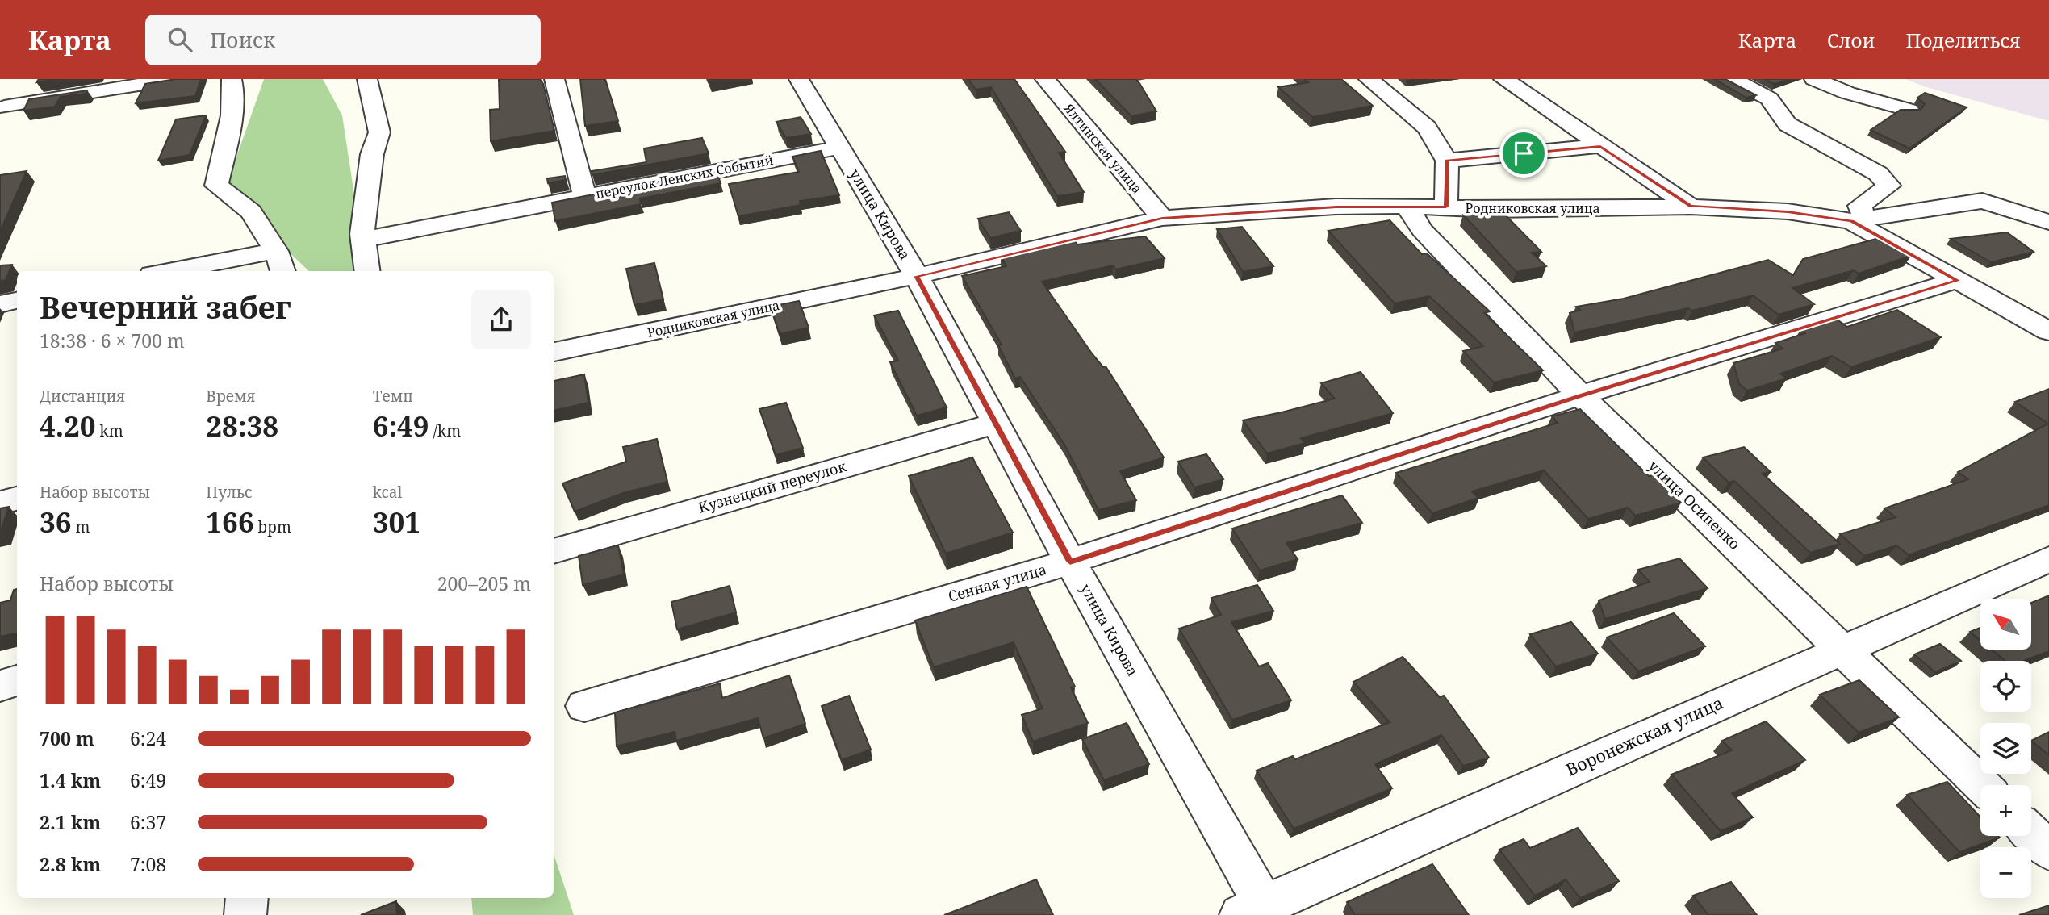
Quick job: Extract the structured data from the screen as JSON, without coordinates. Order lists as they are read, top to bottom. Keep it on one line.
{"streets":{"street":["Ялтинская улица","переулок Ленских Событий","Родниковская улица","улица Кирова","Кузнецкий переулок","улица Осипенко","Сенная улица","Воронежская улица"]},"crossings":[["Ялтинская улица","Родниковская улица"],["переулок Ленских Событий","улица Кирова"],["Родниковская улица","улица Кирова"],["Родниковская улица","улица Осипенко"],["улица Кирова","Кузнецкий переулок"],["улица Кирова","Сенная улица"],["улица Кирова","Воронежская улица"],["улица Осипенко","Сенная улица"],["улица Осипенко","Воронежская улица"]],"north":"top left","page":{"header":"Карта","search":"Поиск","nav":["Карта","Слои","Поделиться"],"heading":["Вечерний забег","18:38 · 6 × 700 m"],"stats":[["Дистанция","4.20 km"],["Время","28:38"],["Темп","6:49 /km"],["Набор высоты","36 m"],["Пульс","166 bpm"],["kcal","301"]],"chart":["Набор высоты","200–205 m"],"map_buttons":["+","−"],"list":[{"name":"700 m","note":"6:24"},{"name":"1.4 km","note":"6:49"},{"name":"2.1 km","note":"6:37"},{"name":"2.8 km","note":"7:08"}]}}
